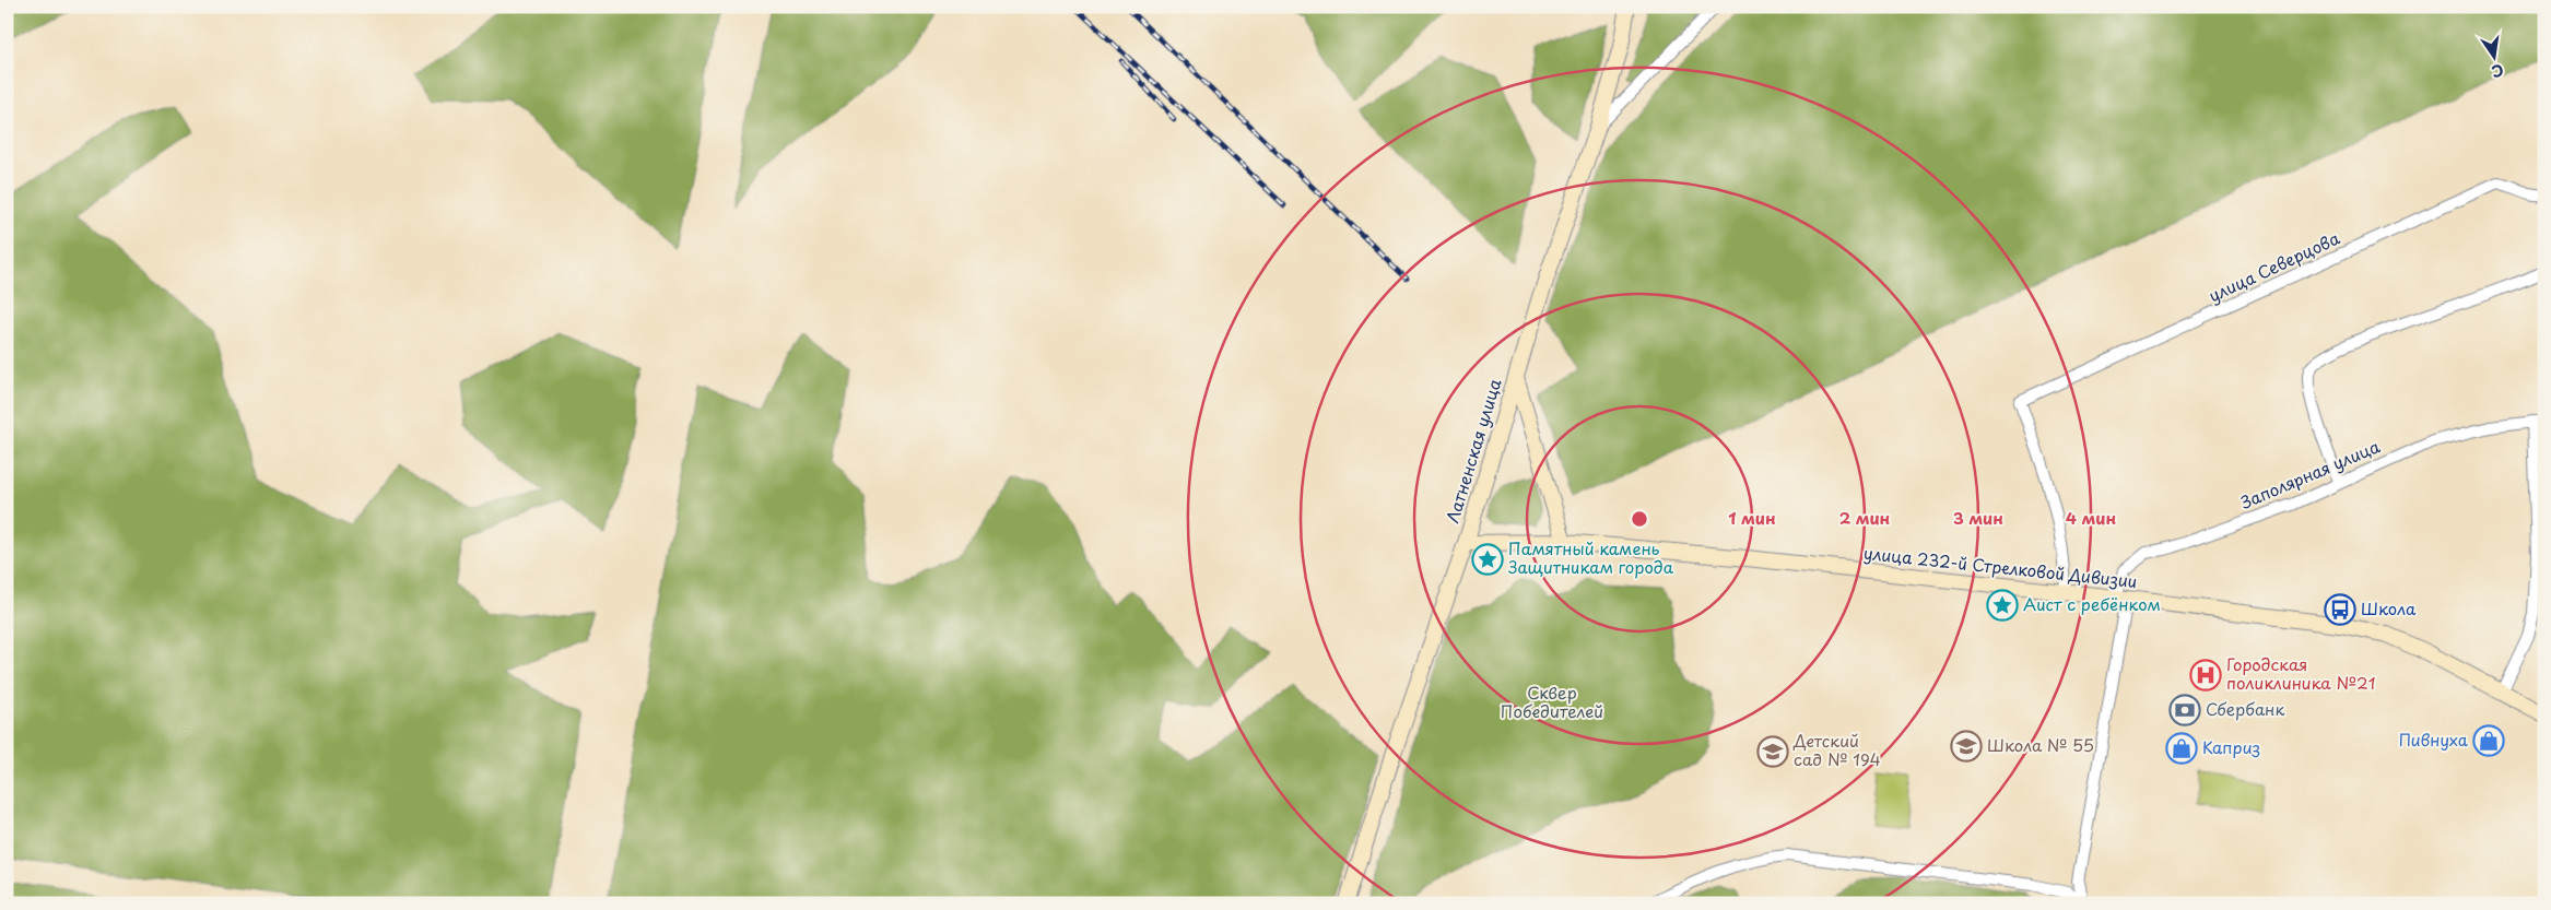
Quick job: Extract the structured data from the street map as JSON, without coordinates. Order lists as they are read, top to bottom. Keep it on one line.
{"streets":{"street":["улица Северцова","Латненская улица","Заполярная улица","улица 232-й Стрелковой Дивизии"]},"crossings":[["улица Северцова","улица 232-й Стрелковой Дивизии"],["Латненская улица","улица 232-й Стрелковой Дивизии"],["Заполярная улица","улица 232-й Стрелковой Дивизии"]],"parks":["Сквер Победителей"],"places":{"place":["Памятный камень Защитникам города","Аист с ребёнком"],"bus stop":["Школа"],"hospital":["Городская поликлиника №21"],"bank":["Сбербанк"],"shop":["Пивнуха","Каприз"],"school or university":["Школа № 55","Детский сад № 194"]},"north":"bottom","rings":["1 мин","2 мин","3 мин","4 мин"]}
